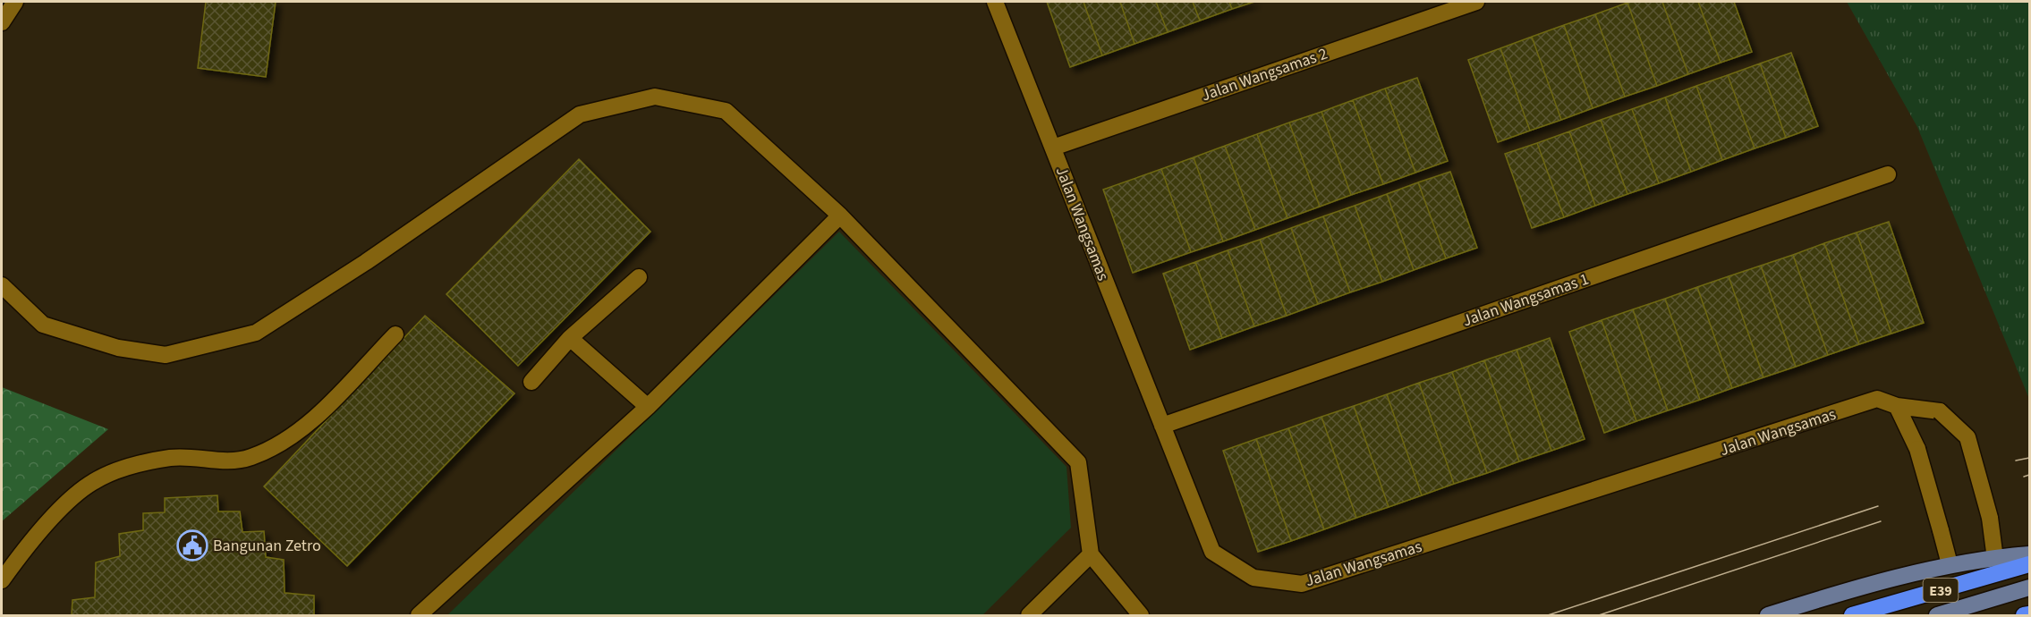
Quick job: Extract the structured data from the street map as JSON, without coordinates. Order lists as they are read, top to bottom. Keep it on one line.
{"streets":{"highway":["E39"],"street":["Jalan Wangsamas 2","Jalan Wangsamas","Jalan Wangsamas 1"]},"crossings":[["Jalan Wangsamas 2","Jalan Wangsamas"],["Jalan Wangsamas","Jalan Wangsamas 1"]],"places":{"public building":["Bangunan Zetro"]}}
